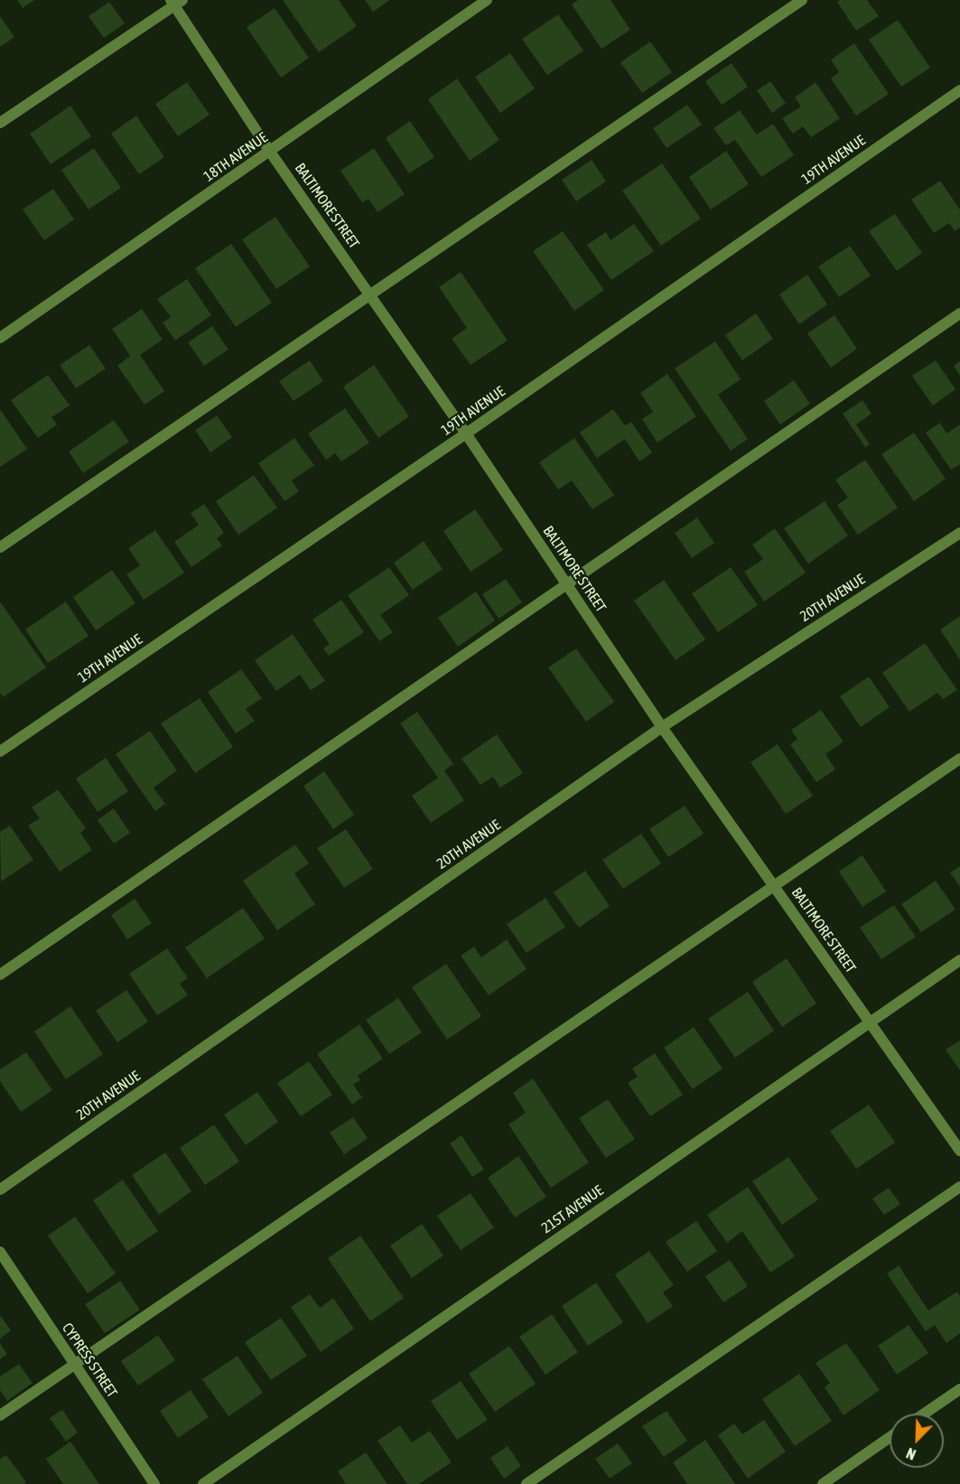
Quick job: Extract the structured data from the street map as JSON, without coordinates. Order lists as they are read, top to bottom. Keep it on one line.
{"streets":{"street":["18TH AVENUE","19TH AVENUE","BALTIMORE STREET","20TH AVENUE","21ST AVENUE","CYPRESS STREET"]},"crossings":[["18TH AVENUE","BALTIMORE STREET"],["19TH AVENUE","BALTIMORE STREET"],["BALTIMORE STREET","20TH AVENUE"],["BALTIMORE STREET","21ST AVENUE"]],"north":"bottom left"}
